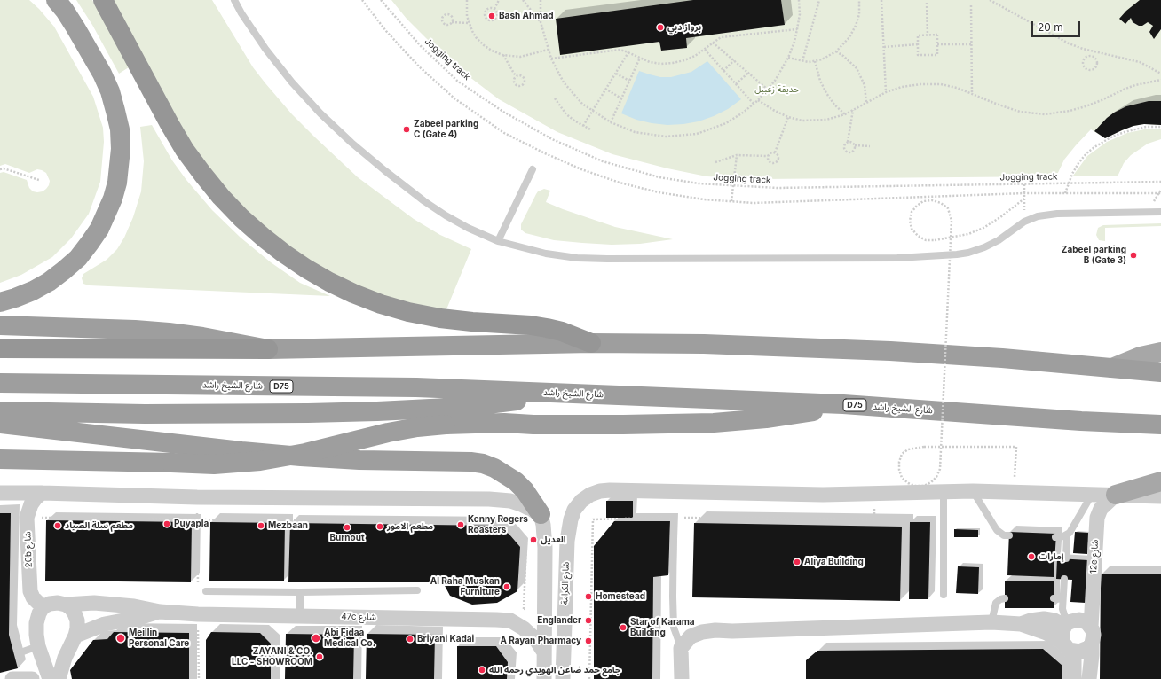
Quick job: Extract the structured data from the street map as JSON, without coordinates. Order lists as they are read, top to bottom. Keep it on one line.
{"streets":{"highway":["شارع الشيخ راشد","D75"],"street":["20b شارع","12e شارع","شارع الكرامة","47c شارع"],"path":["Jogging track"]},"crossings":[["20b شارع","47c شارع"]],"parks":["حديقة زعبيل"],"places":["Bash Ahmad","برواز دبي","Zabeel parking C (Gate 4)","Zabeel parking B (Gate 3)","Puyapla","Kenny Rogers Roasters","مطعم سلة الصياد","Mezbaan","مطعم الامور","Burnout","العديل","إمارات","Aliya Building","Al Raha Muskan Furniture","Homestead","Englander","Star of Karama Building","Meillin Personal Care","Abi Fidaa Medical Co.","Briyani Kadai","A Rayan Pharmacy","ZAYANI & CO. LLC - SHOWROOM","جامع حمد ضاعن الهويدي رحمه الله"],"scale_bar":"20 m"}
